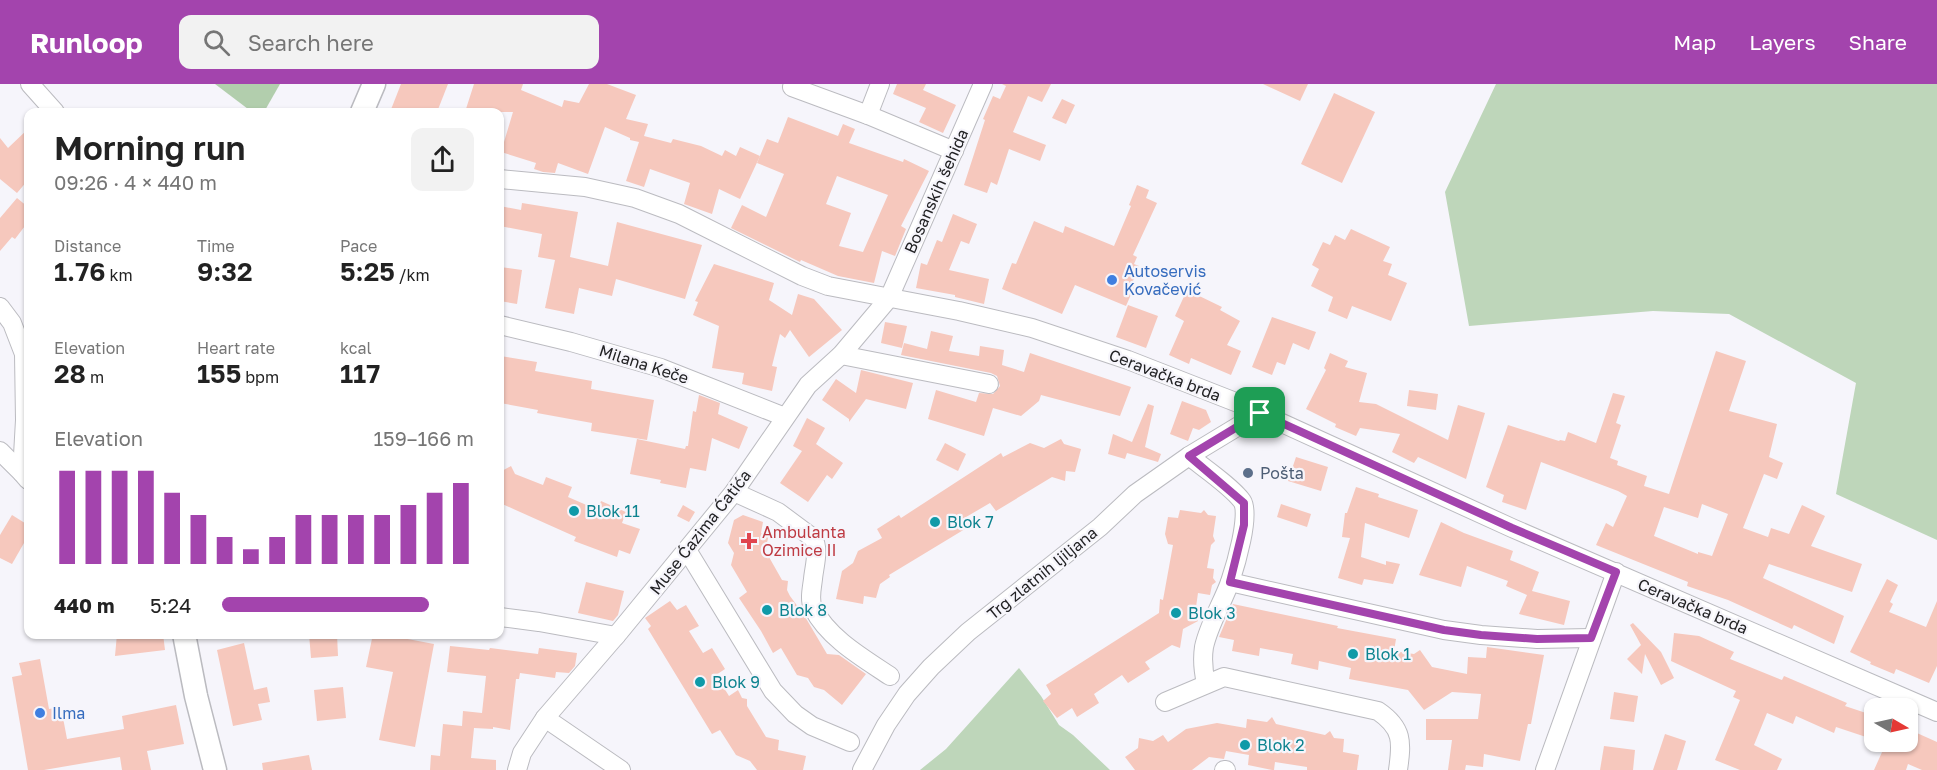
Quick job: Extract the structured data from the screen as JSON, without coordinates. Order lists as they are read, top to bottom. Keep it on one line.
{"streets":{"street":["Bosanskih šehida","Milana Keče","Ceravačka brda","Muse Ćazima Ćatića","Trg zlatnih ljiljana"]},"crossings":[["Bosanskih šehida","Ceravačka brda"],["Bosanskih šehida","Muse Ćazima Ćatića"],["Milana Keče","Muse Ćazima Ćatića"],["Ceravačka brda","Muse Ćazima Ćatića"],["Ceravačka brda","Trg zlatnih ljiljana"]],"places":{"other":["Autoservis Kovačević","Pošta","Blok 11","Blok 7","Blok 8","Blok 3","Blok 1","Blok 9","Ilma","Blok 2"],"health":["Ambulanta Ozimice II"]},"north":"right","page":{"header":"Runloop","search":"Search here","nav":["Map","Layers","Share"],"heading":["Morning run","09:26 · 4 × 440 m"],"stats":[["Distance","1.76 km"],["Time","9:32"],["Pace","5:25 /km"],["Elevation","28 m"],["Heart rate","155 bpm"],["kcal","117"]],"chart":["Elevation","159–166 m"],"list":[{"name":"440 m","note":"5:24"}]}}
